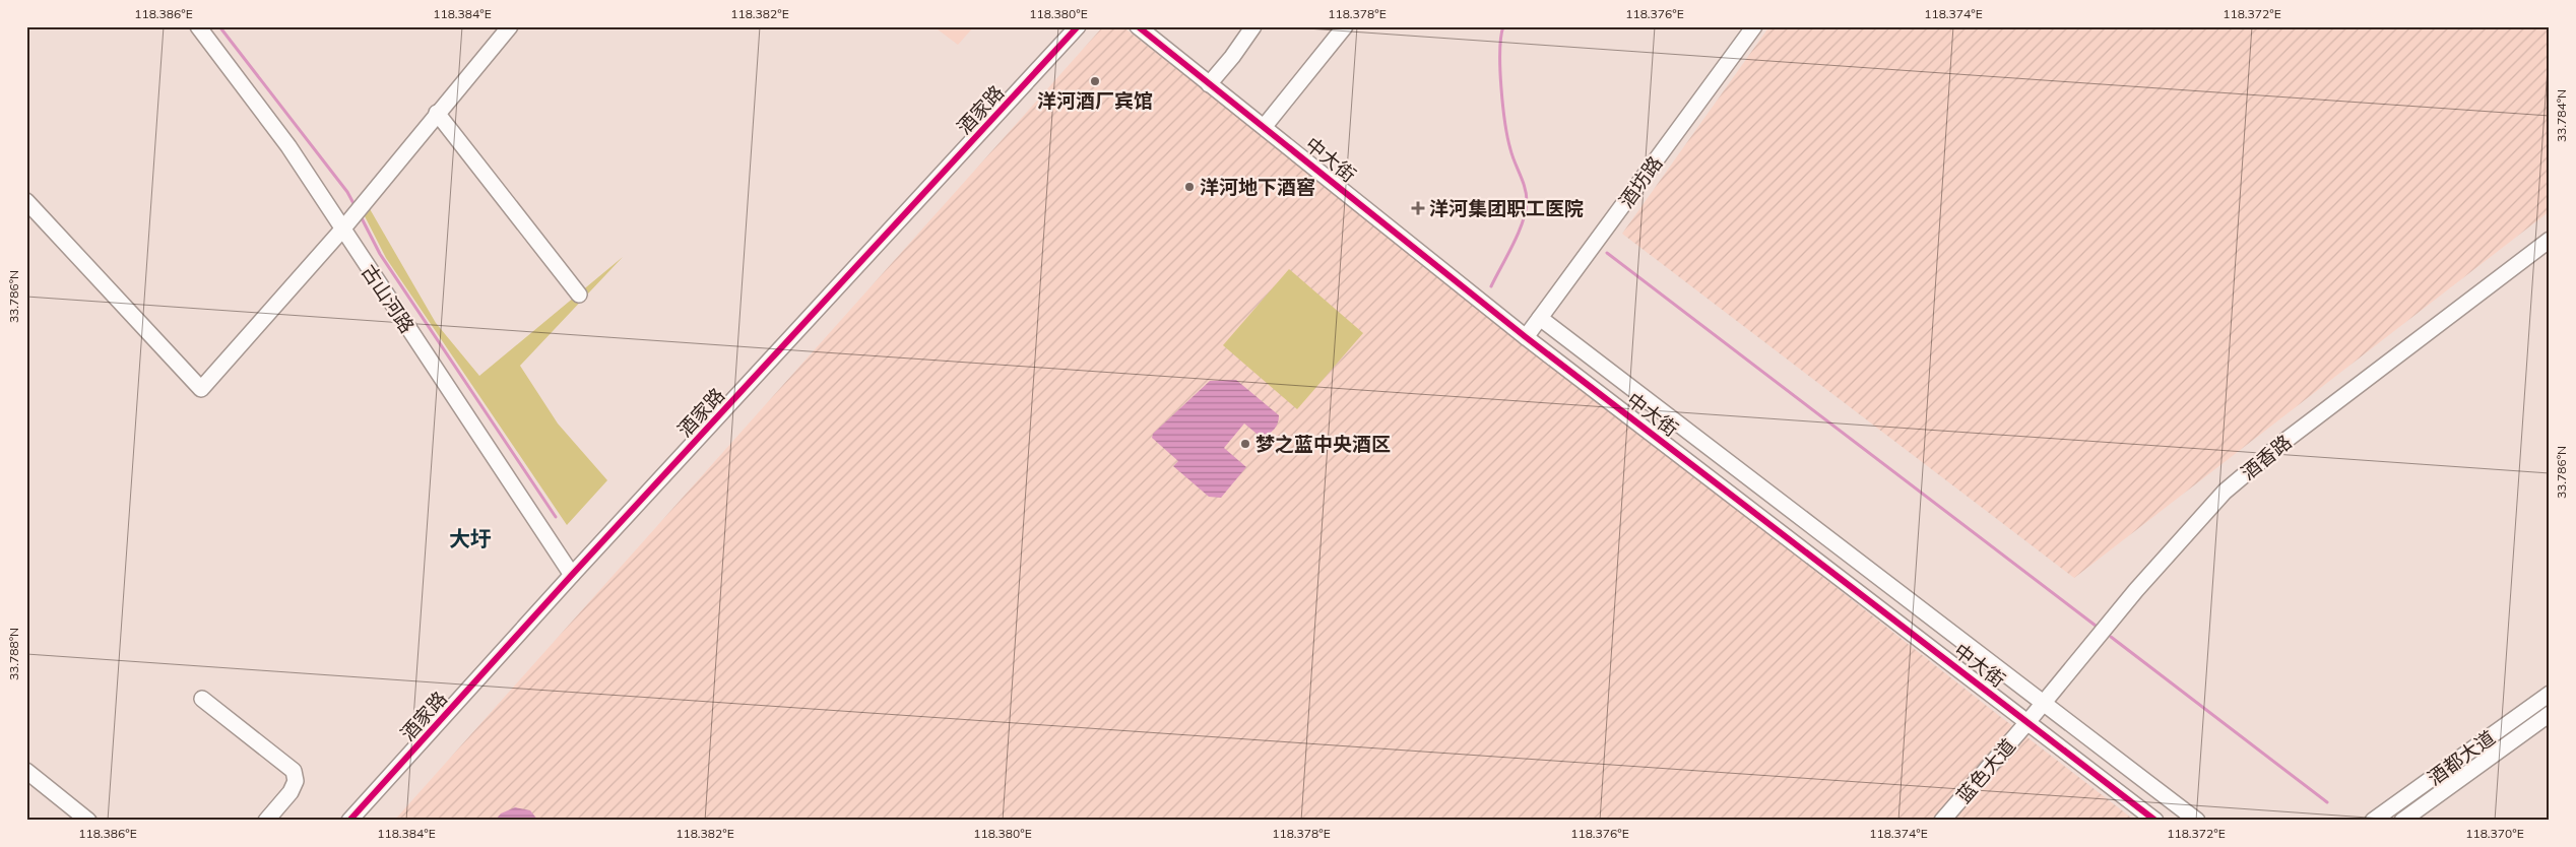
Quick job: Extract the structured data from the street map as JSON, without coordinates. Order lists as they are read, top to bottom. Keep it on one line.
{"streets":{"street":["酒家路","中大街","酒坊路","古山河路","酒香路","酒都大道","蓝色大道"]},"crossings":[["酒家路","古山河路"],["中大街","酒坊路"],["中大街","酒香路"],["中大街","蓝色大道"],["酒香路","蓝色大道"]],"districts":["大圩"],"places":{"other":["洋河酒厂宾馆","洋河地下酒窖","梦之蓝中央酒区"],"health":["洋河集团职工医院"]},"coordinates":["118.386°E","118.384°E","118.382°E","118.380°E","118.378°E","118.376°E","118.374°E","118.372°E","33.784°N","33.786°N","33.788°N","118.370°E"]}
